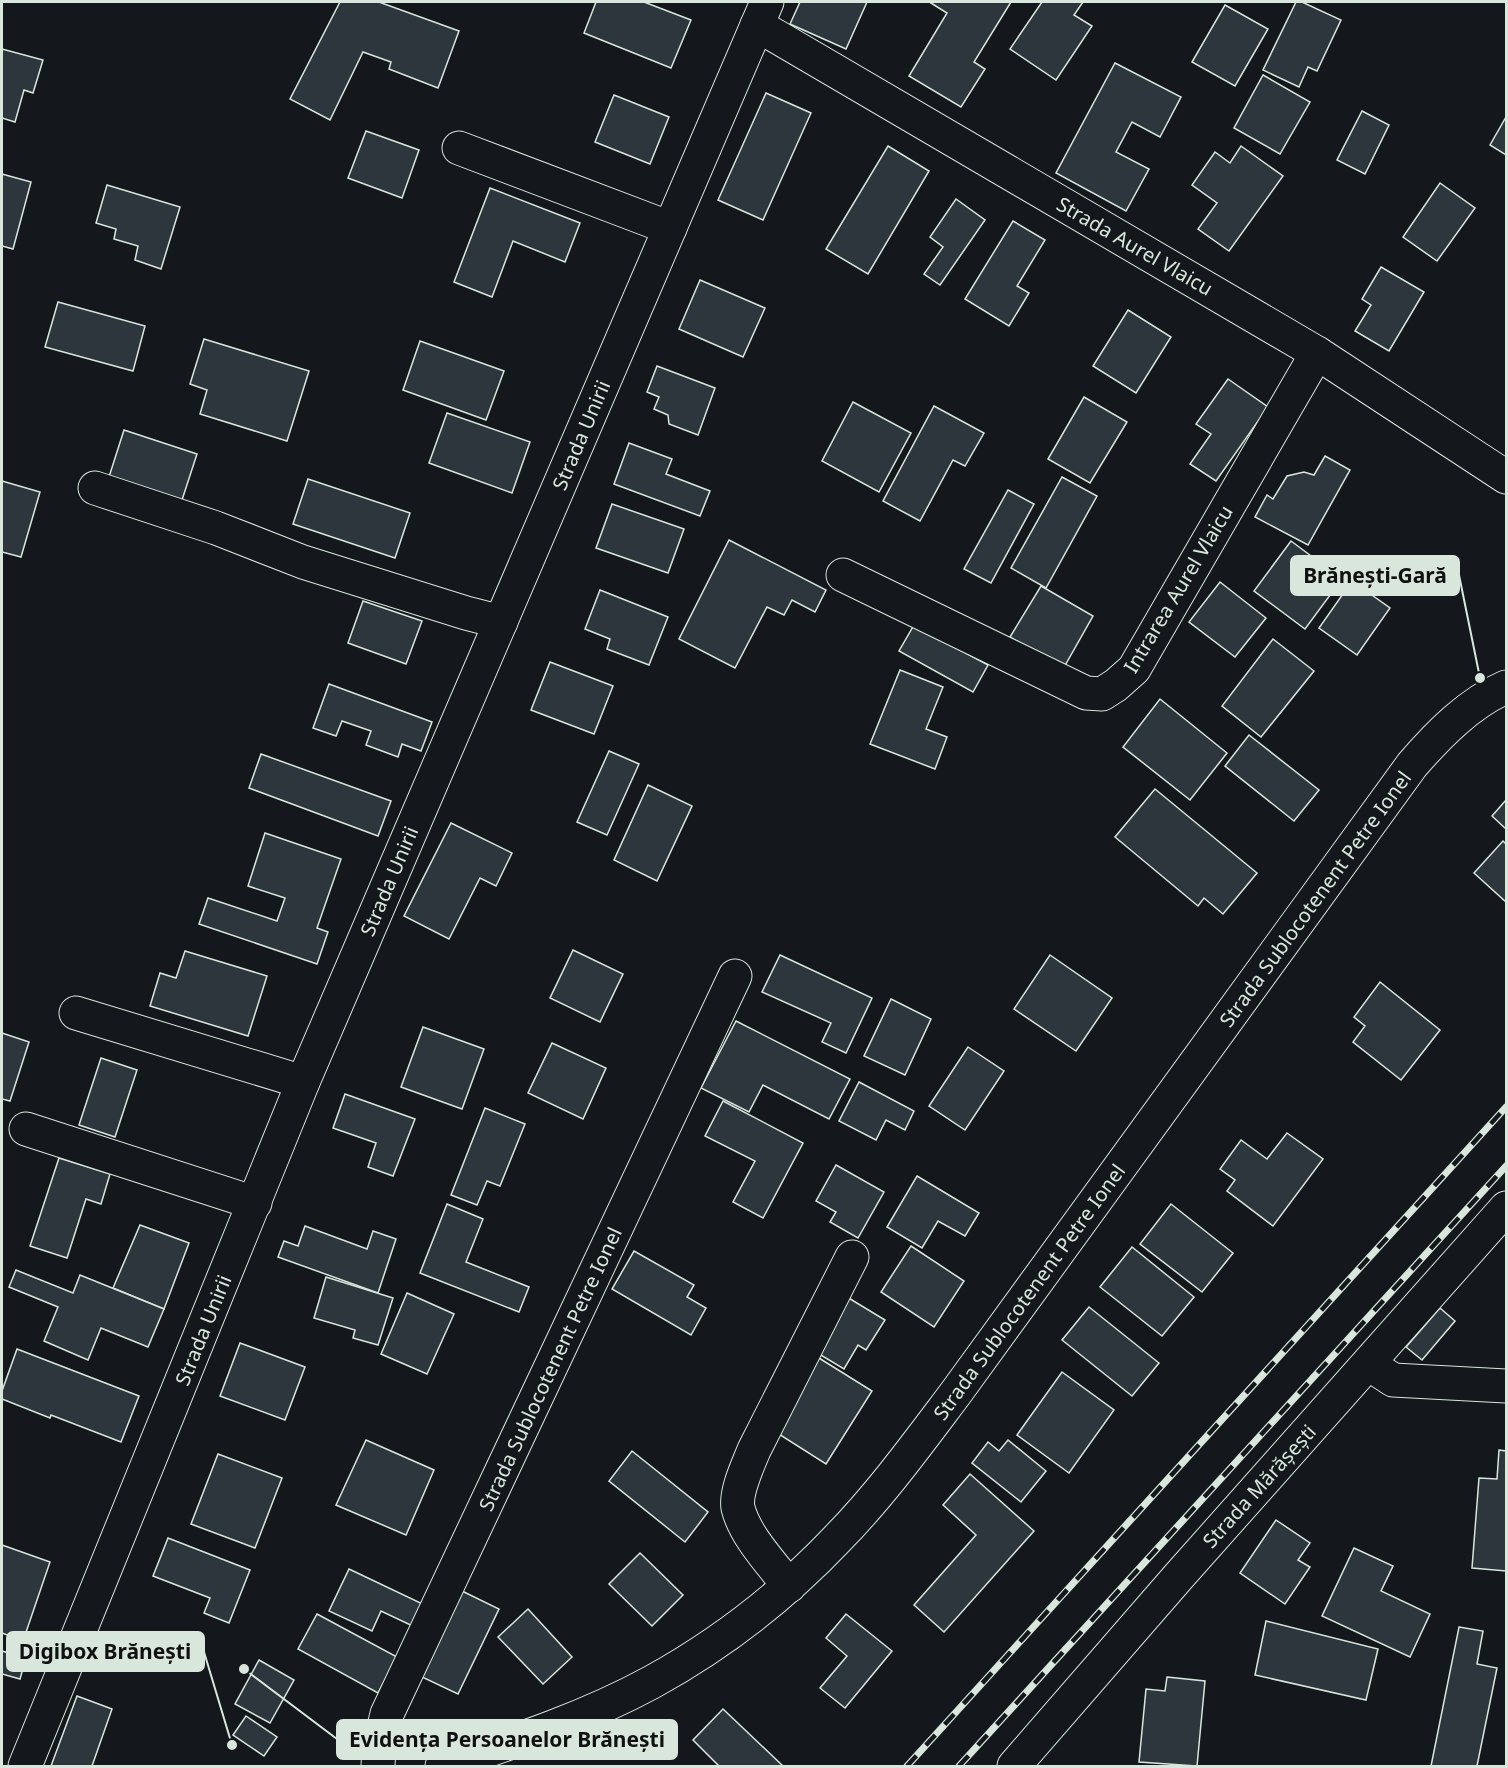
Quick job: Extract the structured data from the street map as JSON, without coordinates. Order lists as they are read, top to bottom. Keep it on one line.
{"streets":{"street":["Strada Aurel Vlaicu","Strada Unirii","Intrarea Aurel Vlaicu","Strada Sublocotenent Petre Ionel","Strada Mărășești"]},"crossings":[["Strada Aurel Vlaicu","Strada Unirii"],["Strada Aurel Vlaicu","Intrarea Aurel Vlaicu"]],"places":["Brănești-Gară","Evidența Persoanelor Brănești","Digibox Brănești"]}
